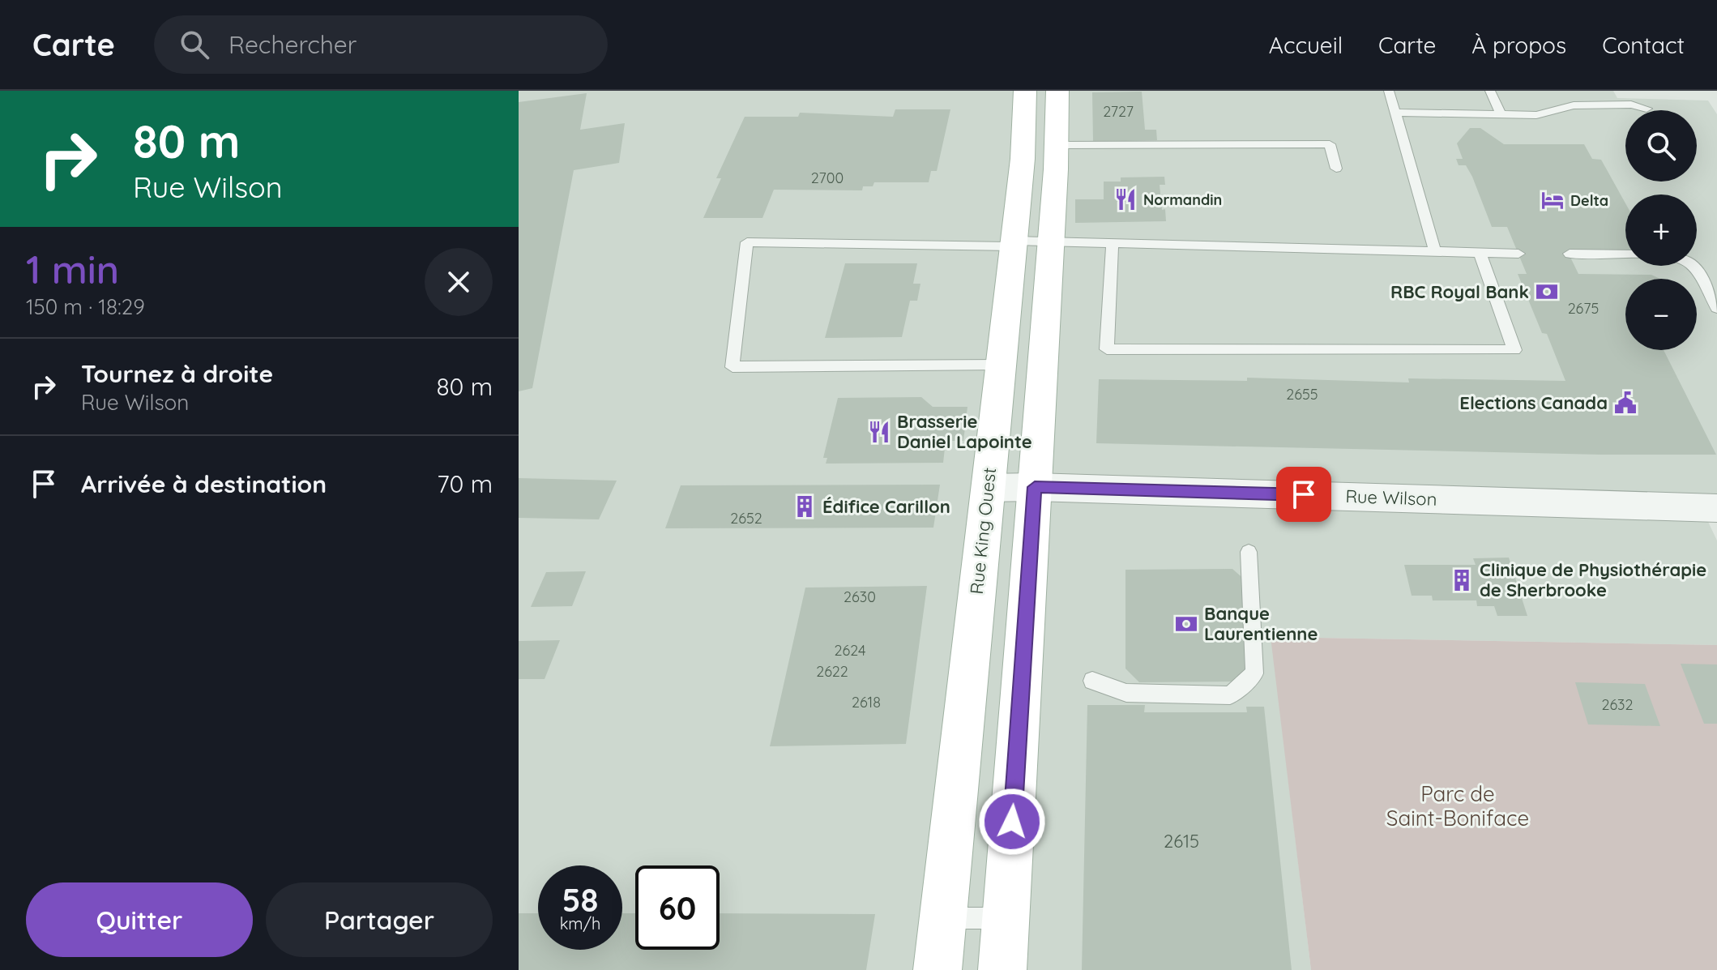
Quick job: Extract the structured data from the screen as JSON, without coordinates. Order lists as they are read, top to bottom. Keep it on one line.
{"streets":{"main road":["Rue King Ouest"],"street":["Rue Wilson"]},"crossings":[["Rue Wilson","Rue King Ouest"]],"parks":["Parc de Saint-Boniface"],"places":{"restaurant":["Normandin","Brasserie Daniel Lapointe"],"hotel":["Delta"],"bank":["RBC Royal Bank","Banque Laurentienne"],"public building":["Elections Canada"],"building":["Édifice Carillon","Clinique de Physiothérapie de Sherbrooke"]},"house_numbers":["2727","2700","2675","2655","2652","2630","2624","2622","2618","2632","2615"],"page":{"header":"Carte","search":"Rechercher","nav":["Accueil","Carte","À propos","Contact"],"turn":["80 m","Rue Wilson"],"map_buttons":["+","−"],"heading":["1 min","150 m · 18:29"],"list":[{"name":"Tournez à droite","note":"Rue Wilson","value":"80 m"},{"name":"Arrivée à destination","value":"70 m"}],"speed":"58 km/h","limit":"60","buttons":["Quitter","Partager"]}}
